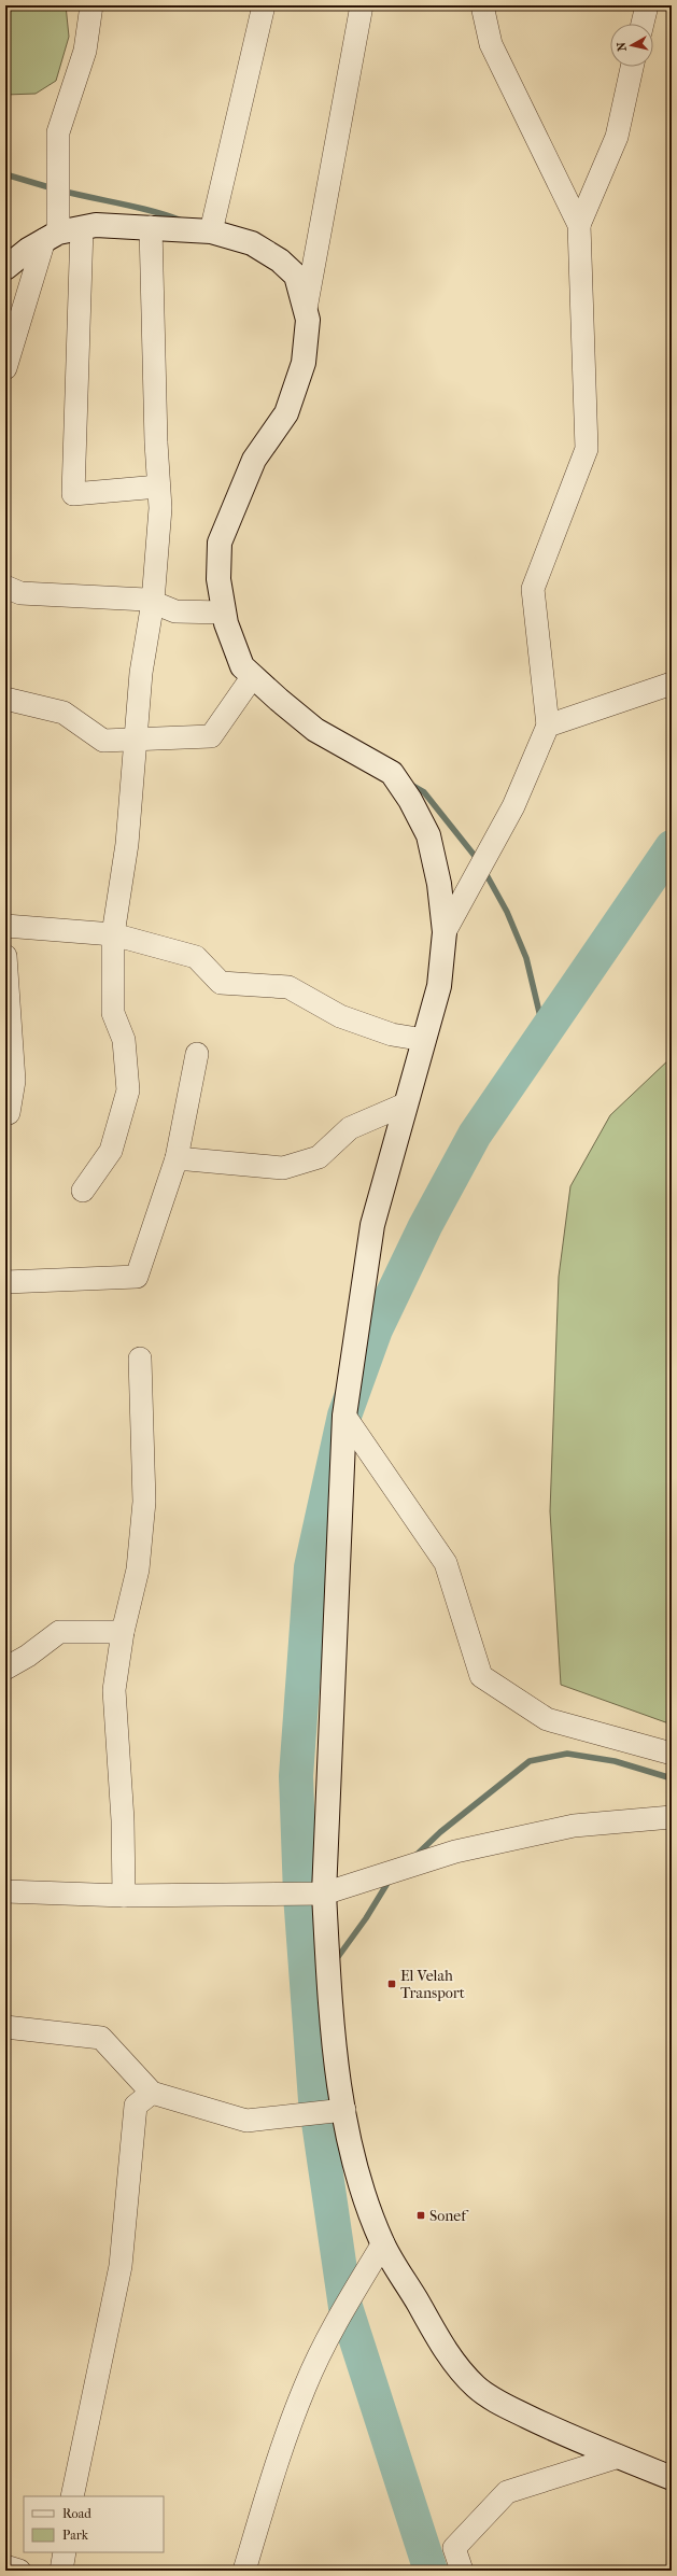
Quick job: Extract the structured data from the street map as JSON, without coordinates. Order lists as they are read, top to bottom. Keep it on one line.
{"places":{"transit":["El Velah Transport","Sonef"]},"legend":["Road","Park"],"north":"left"}
